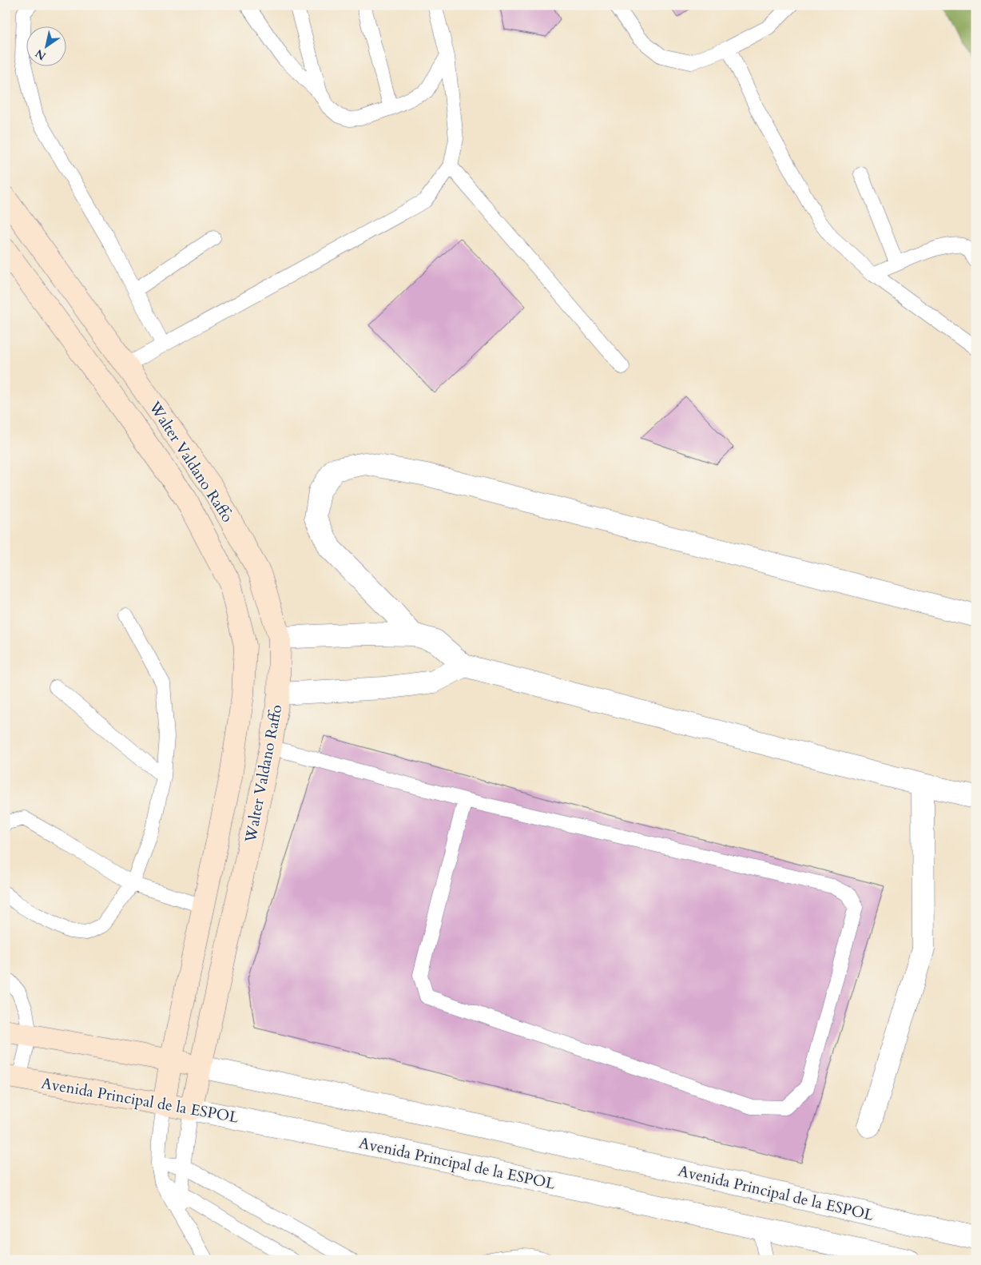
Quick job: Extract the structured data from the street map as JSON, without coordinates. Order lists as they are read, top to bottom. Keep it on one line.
{"streets":{"main road":["Walter Valdano Raffo","Avenida Principal de la ESPOL"]},"crossings":[["Walter Valdano Raffo","Avenida Principal de la ESPOL"]],"north":"bottom left"}
